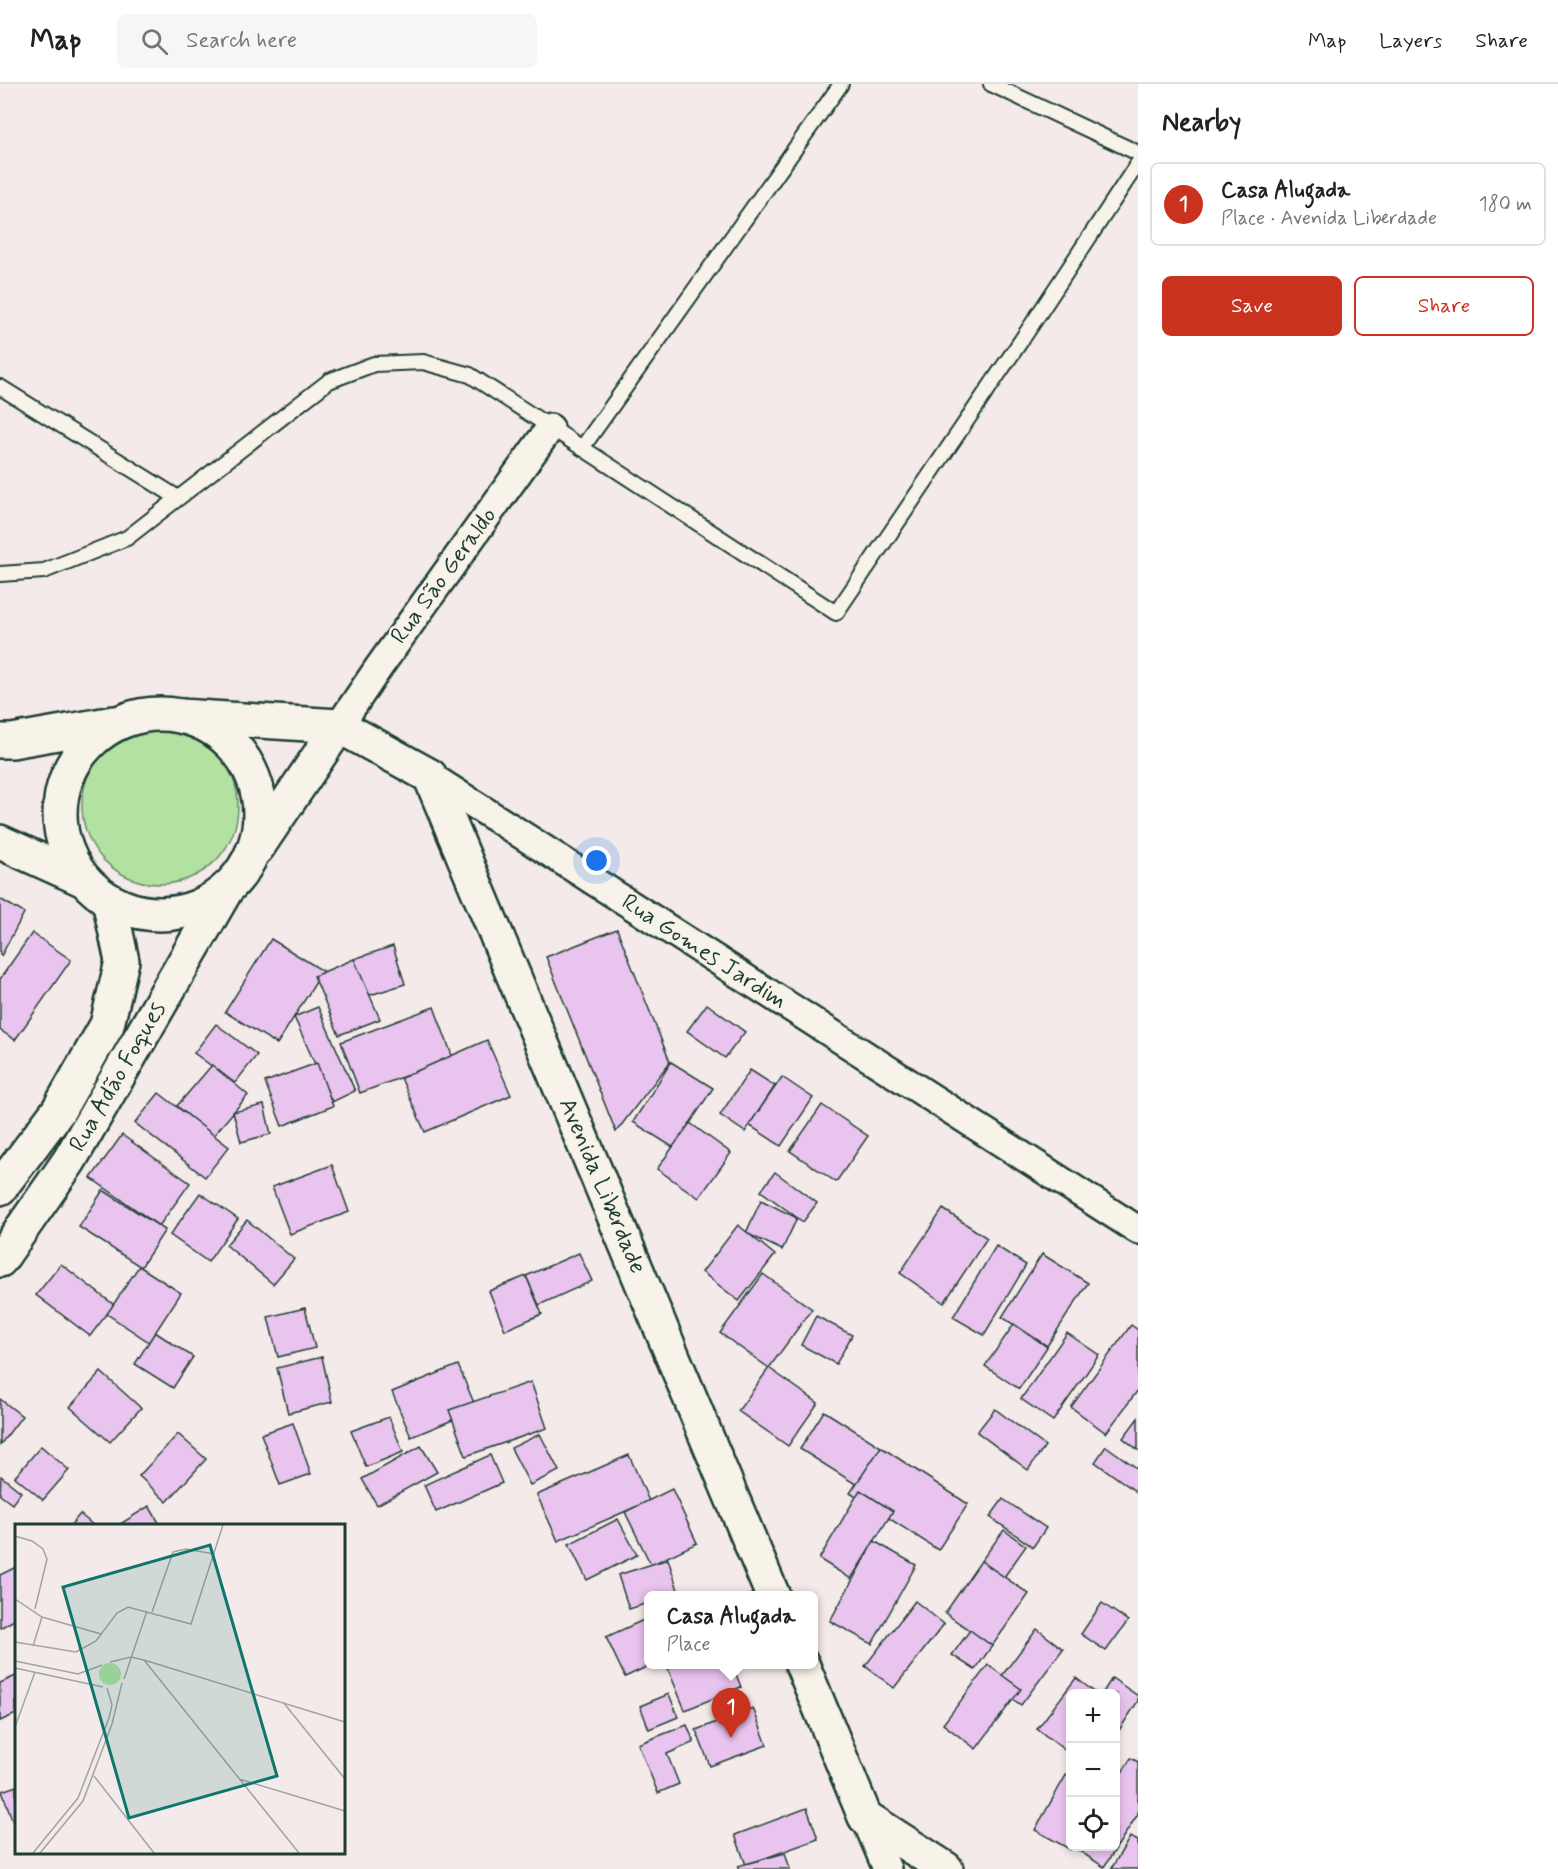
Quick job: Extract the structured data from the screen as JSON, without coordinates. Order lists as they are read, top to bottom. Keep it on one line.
{"streets":{"street":["Rua São Geraldo","Rua Gomes Jardim","Rua Adão Foques","Avenida Liberdade"]},"crossings":[["Rua São Geraldo","Rua Gomes Jardim"],["Rua São Geraldo","Rua Adão Foques"],["Rua Gomes Jardim","Rua Adão Foques"],["Rua Gomes Jardim","Avenida Liberdade"]],"page":{"header":"Map","search":"Search here","nav":["Map","Layers","Share"],"heading":"Nearby","list":[{"mark":"1","name":"Casa Alugada","note":"Place · Avenida Liberdade","value":"180 m"}],"buttons":["Save","Share"],"popup":["Casa Alugada","Place"],"pins":"1","map_buttons":["+","−"]}}
